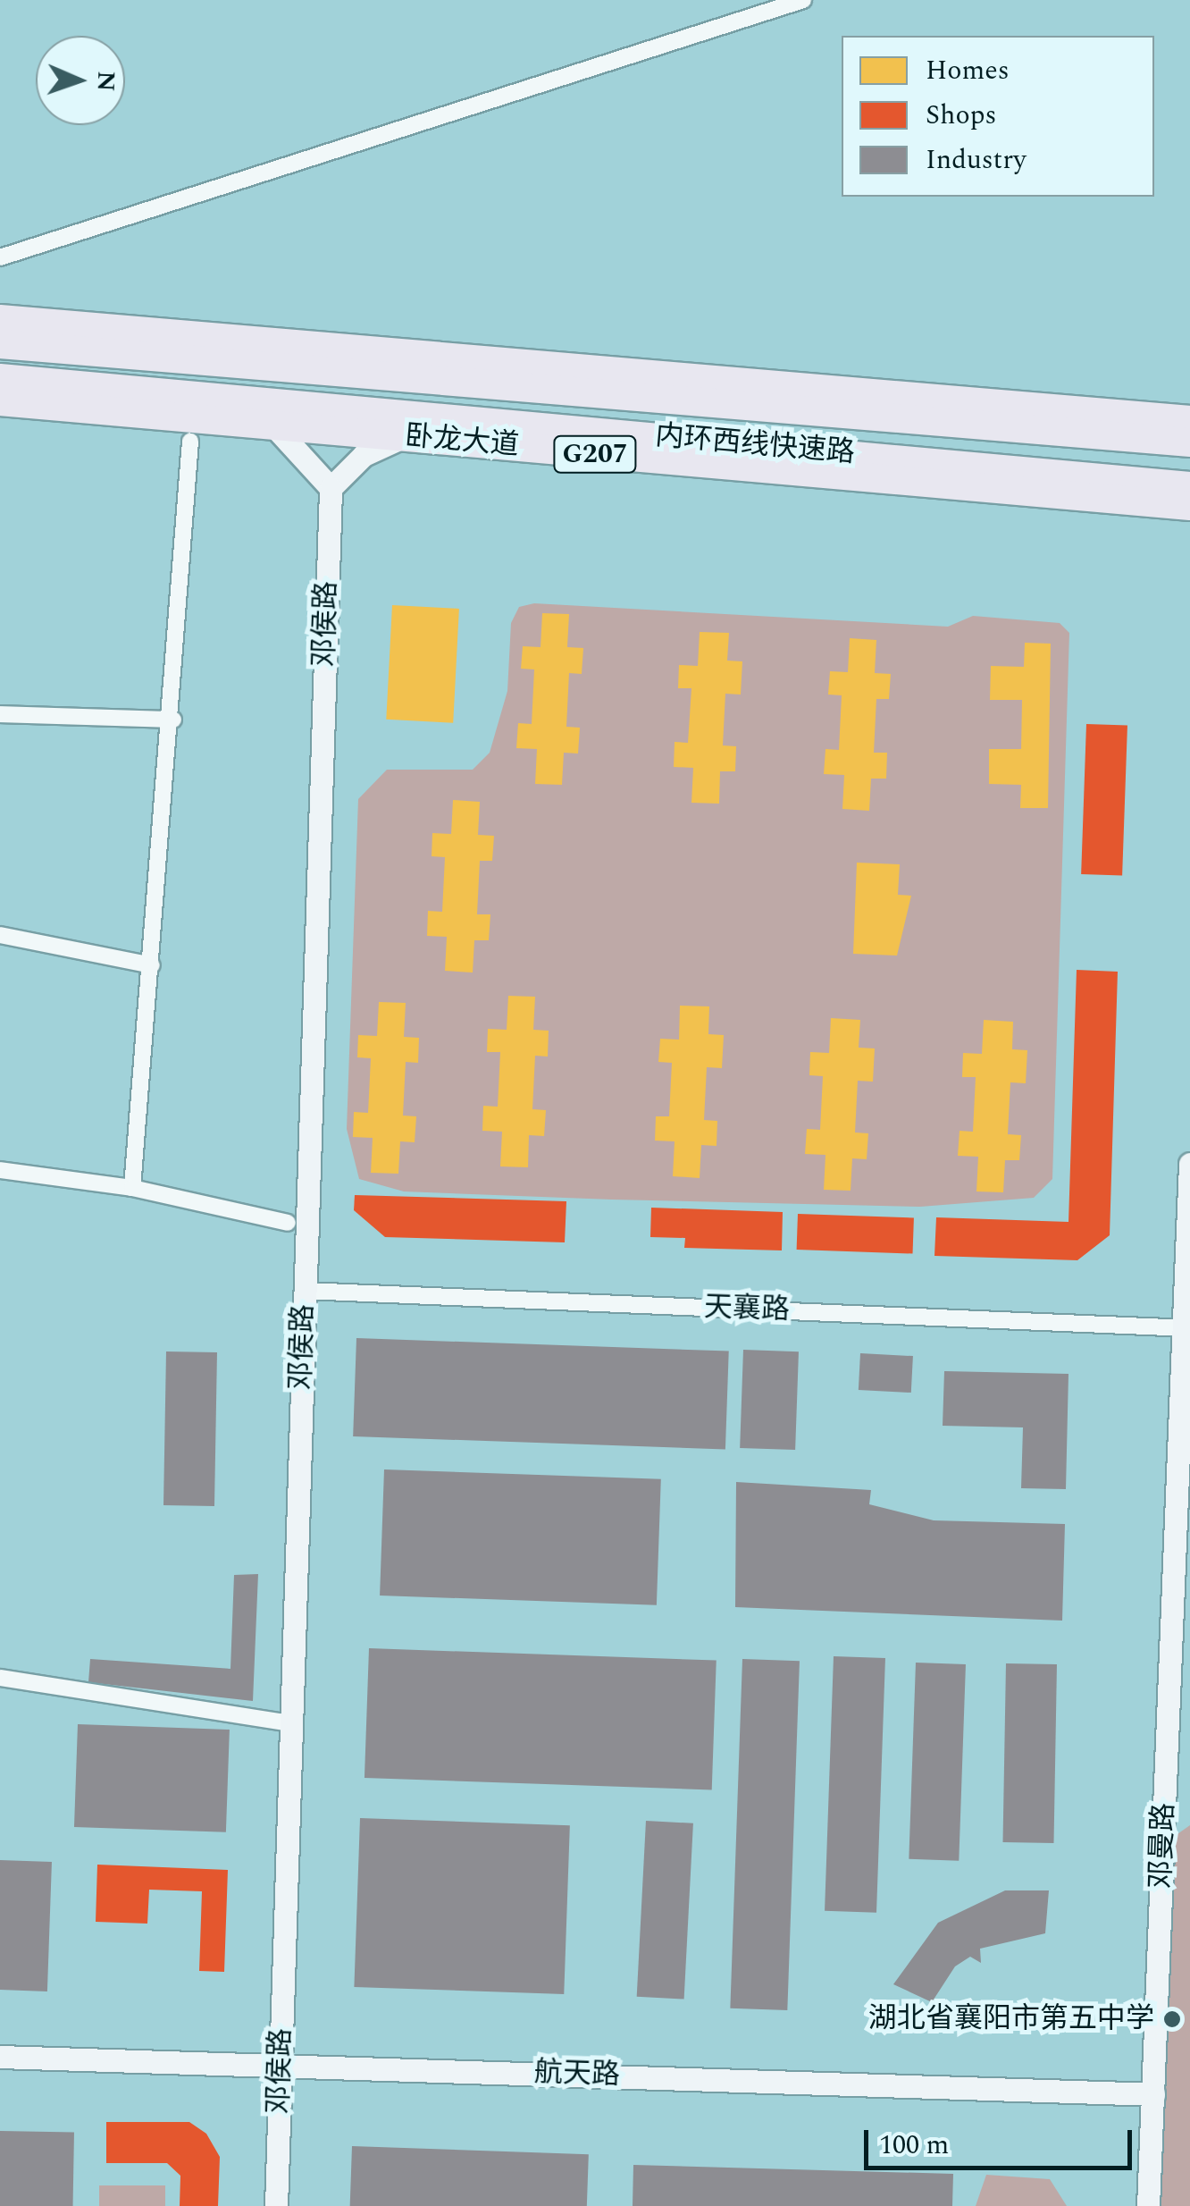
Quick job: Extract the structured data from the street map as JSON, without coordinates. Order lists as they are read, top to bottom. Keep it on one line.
{"streets":{"highway":["卧龙大道","内环西线快速路","G207"],"street":["邓侯路","天襄路","邓曼路","航天路"]},"crossings":[["邓侯路","天襄路"],["邓侯路","航天路"],["天襄路","邓曼路"],["邓曼路","航天路"]],"places":["湖北省襄阳市第五中学"],"legend":["Homes","Shops","Industry"],"scale_bar":"100 m","north":"right"}
